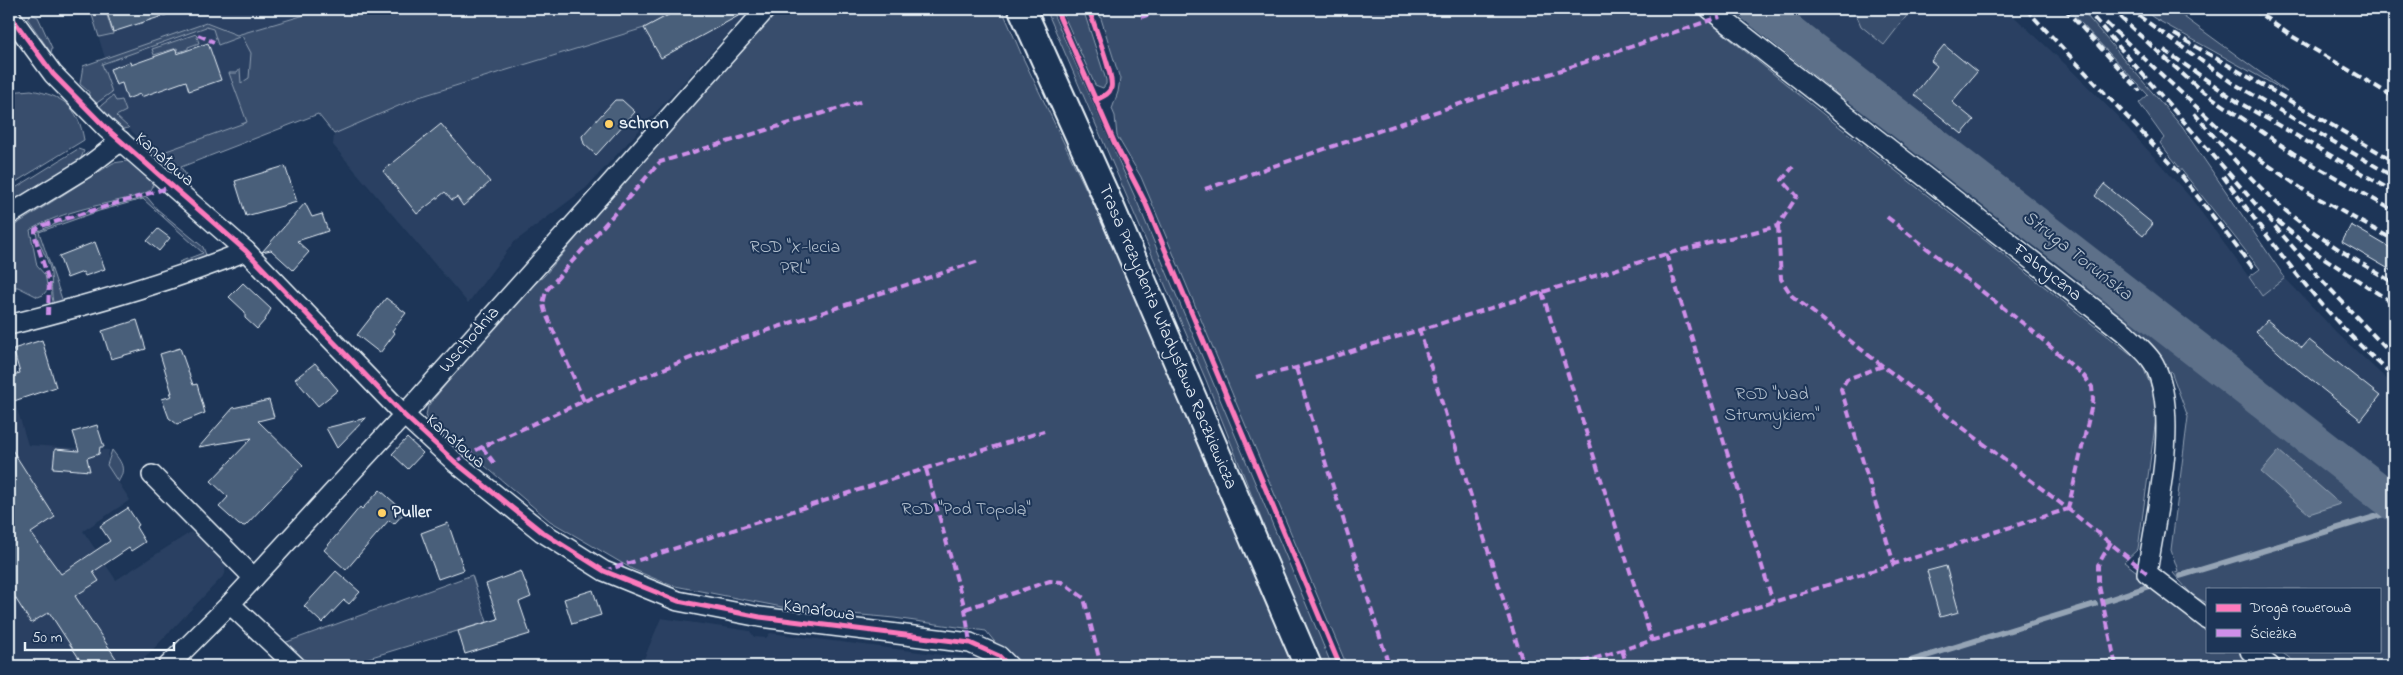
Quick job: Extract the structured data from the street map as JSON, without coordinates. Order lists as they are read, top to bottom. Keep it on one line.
{"streets":{"main road":["Trasa Prezydenta Władysława Raczkiewicza"],"street":["Kanałowa","Fabryczna","Wschodnia"]},"crossings":[["Kanałowa","Wschodnia"]],"water":["Struga Toruńska"],"parks":["ROD \"X-lecia PRL\"","ROD \"Nad Strumykiem\"","ROD \"Pod Topolą\""],"places":["schron","Puller"],"legend":["Droga rowerowa","Ścieżka"],"scale_bar":"50 m"}
